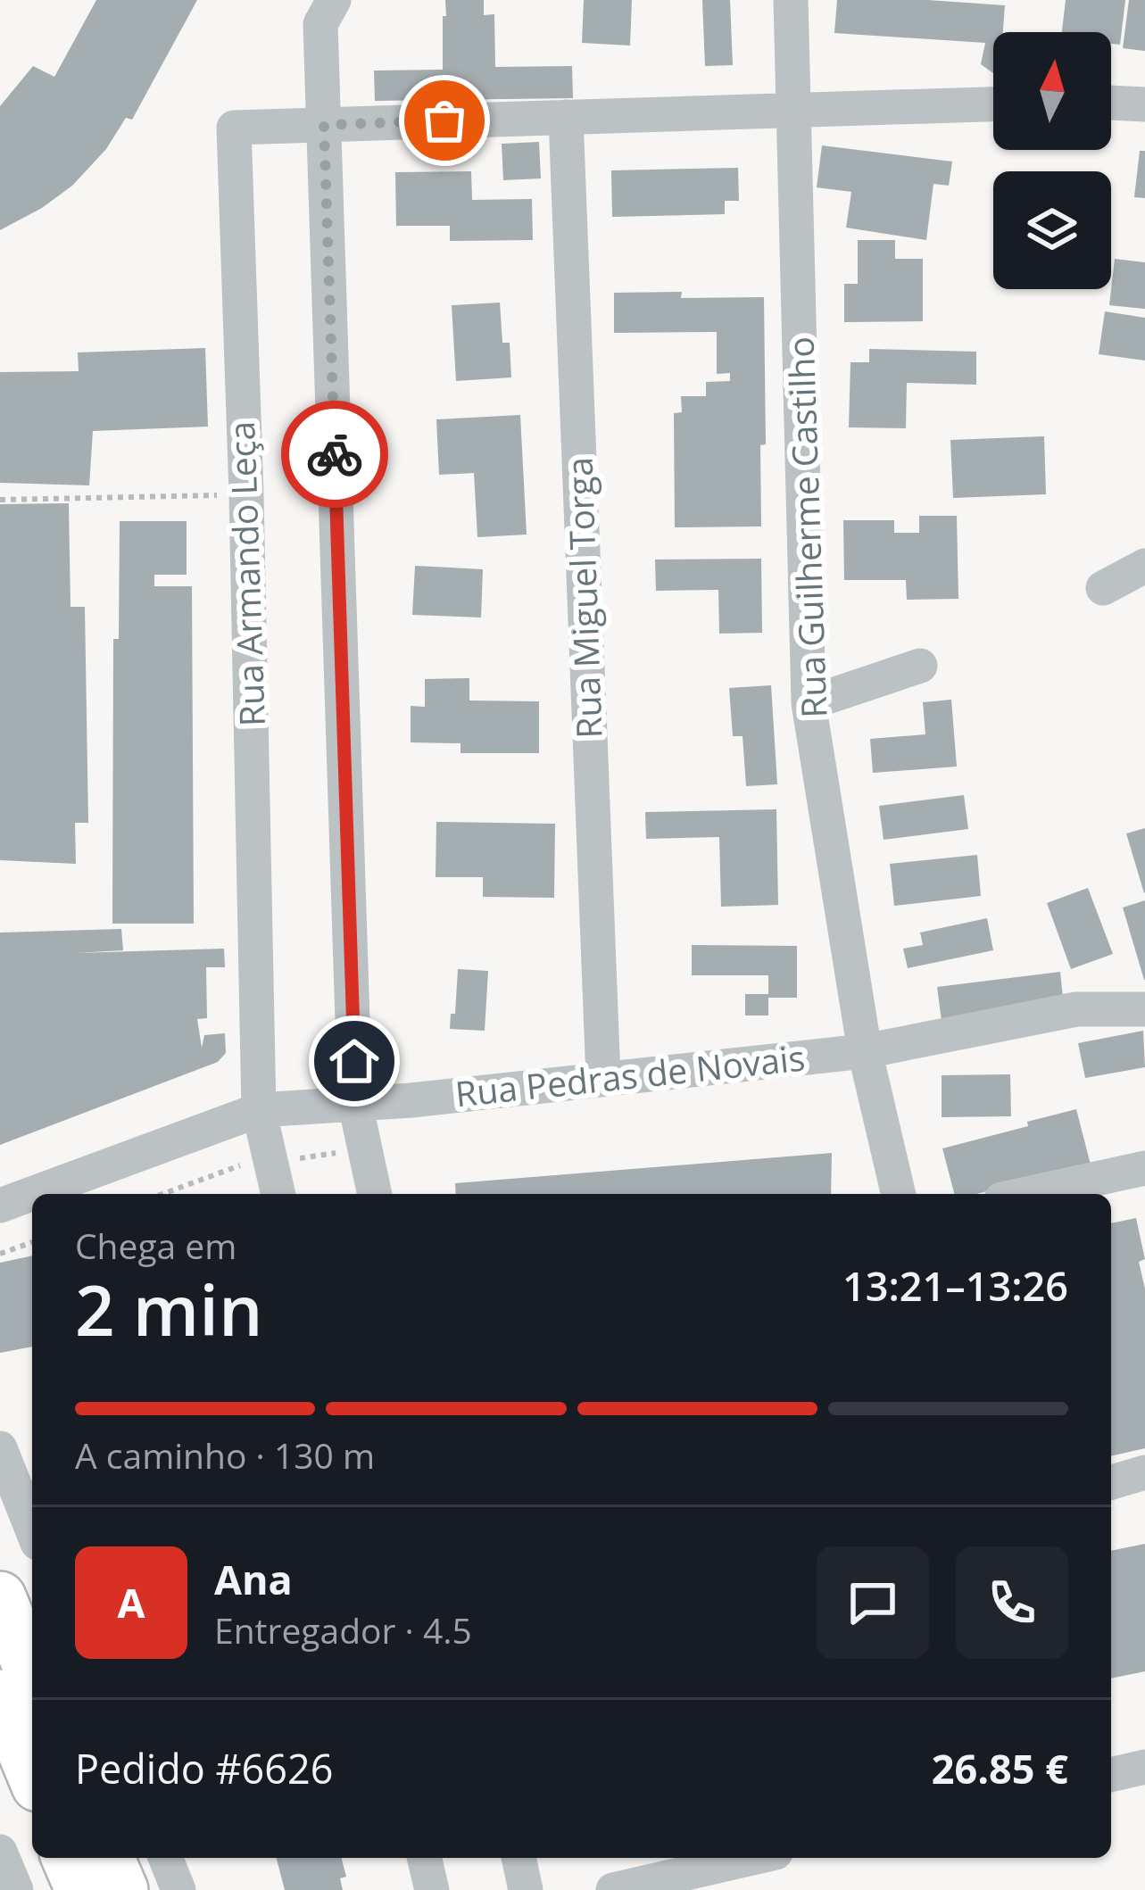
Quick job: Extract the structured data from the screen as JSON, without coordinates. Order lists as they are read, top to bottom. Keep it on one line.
{"streets":{"street":["Rua Guilherme Castilho","Rua Armando Leça","Rua Miguel Torga","Rua Pedras de Novais"]},"crossings":[["Rua Guilherme Castilho","Rua Armando Leça"],["Rua Guilherme Castilho","Rua Pedras de Novais"],["Rua Armando Leça","Rua Miguel Torga"],["Rua Armando Leça","Rua Pedras de Novais"],["Rua Miguel Torga","Rua Pedras de Novais"]],"north":"top","page":{"heading":["2 min","Chega em","13:21–13:26"],"panel":["Ana","Entregador · 4.5","Pedido #6626","26.85 €"],"bar":"A caminho · 130 m","round":"A"}}
